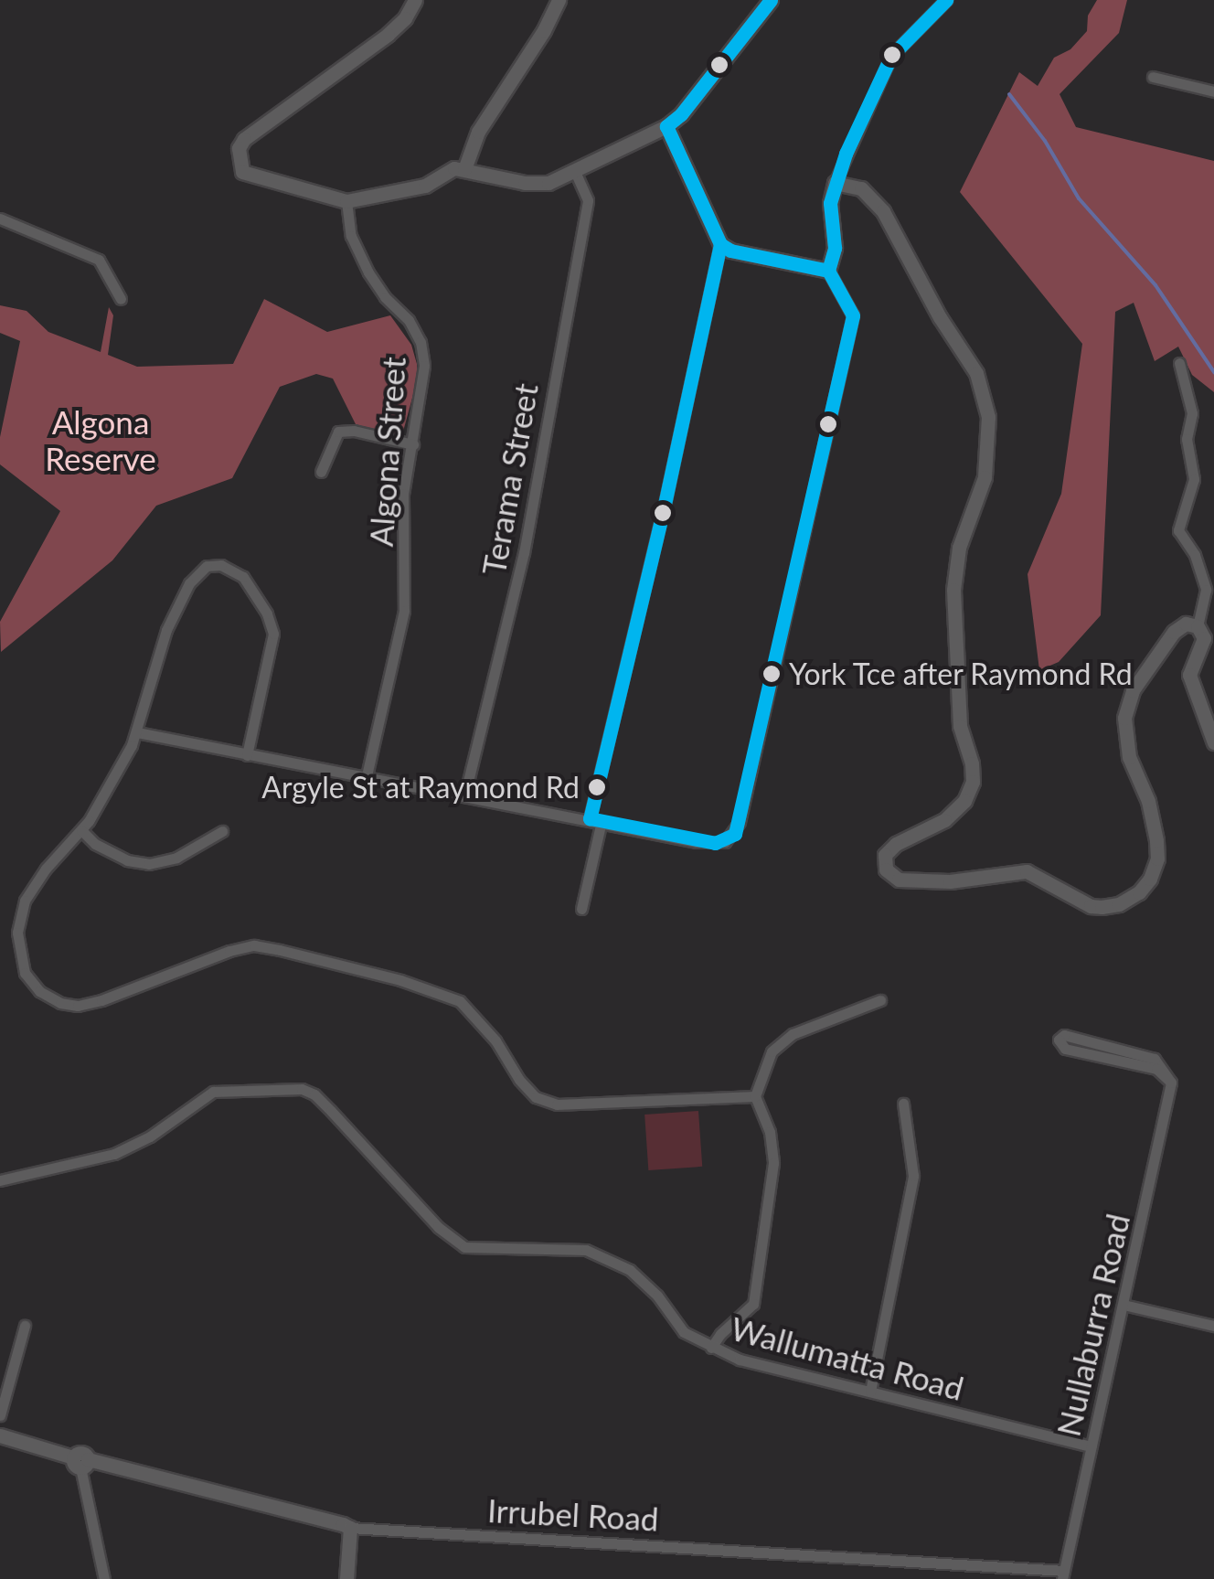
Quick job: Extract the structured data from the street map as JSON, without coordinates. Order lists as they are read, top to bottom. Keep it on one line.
{"streets":{"street":["Algona Street","Terama Street","Nullaburra Road","Wallumatta Road","Irrubel Road"]},"crossings":[["Nullaburra Road","Wallumatta Road"],["Nullaburra Road","Irrubel Road"]],"parks":["Algona Reserve"],"places":["York Tce after Raymond Rd","Argyle St at Raymond Rd"]}
